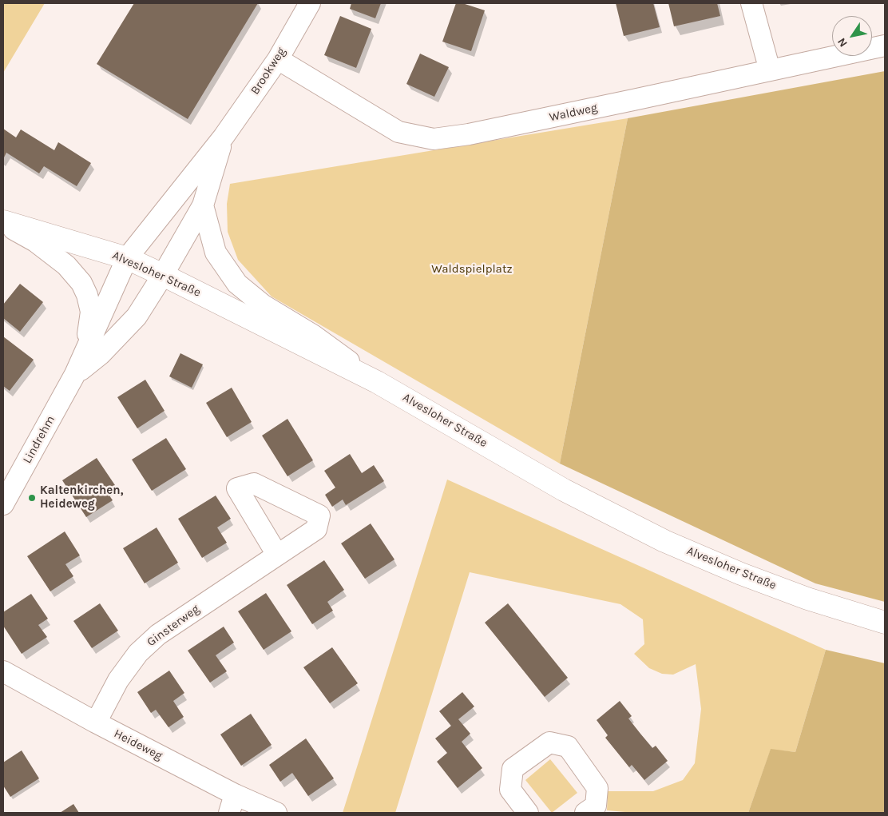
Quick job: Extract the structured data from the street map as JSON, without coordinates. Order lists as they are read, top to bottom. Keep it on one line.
{"streets":{"street":["Brookweg","Waldweg","Alvesloher Straße","Lindrehm","Ginsterweg","Heideweg"]},"crossings":[["Brookweg","Waldweg"],["Brookweg","Alvesloher Straße"],["Brookweg","Lindrehm"],["Alvesloher Straße","Lindrehm"],["Ginsterweg","Heideweg"]],"parks":["Waldspielplatz"],"places":["Kaltenkirchen, Heideweg"],"north":"bottom left"}
